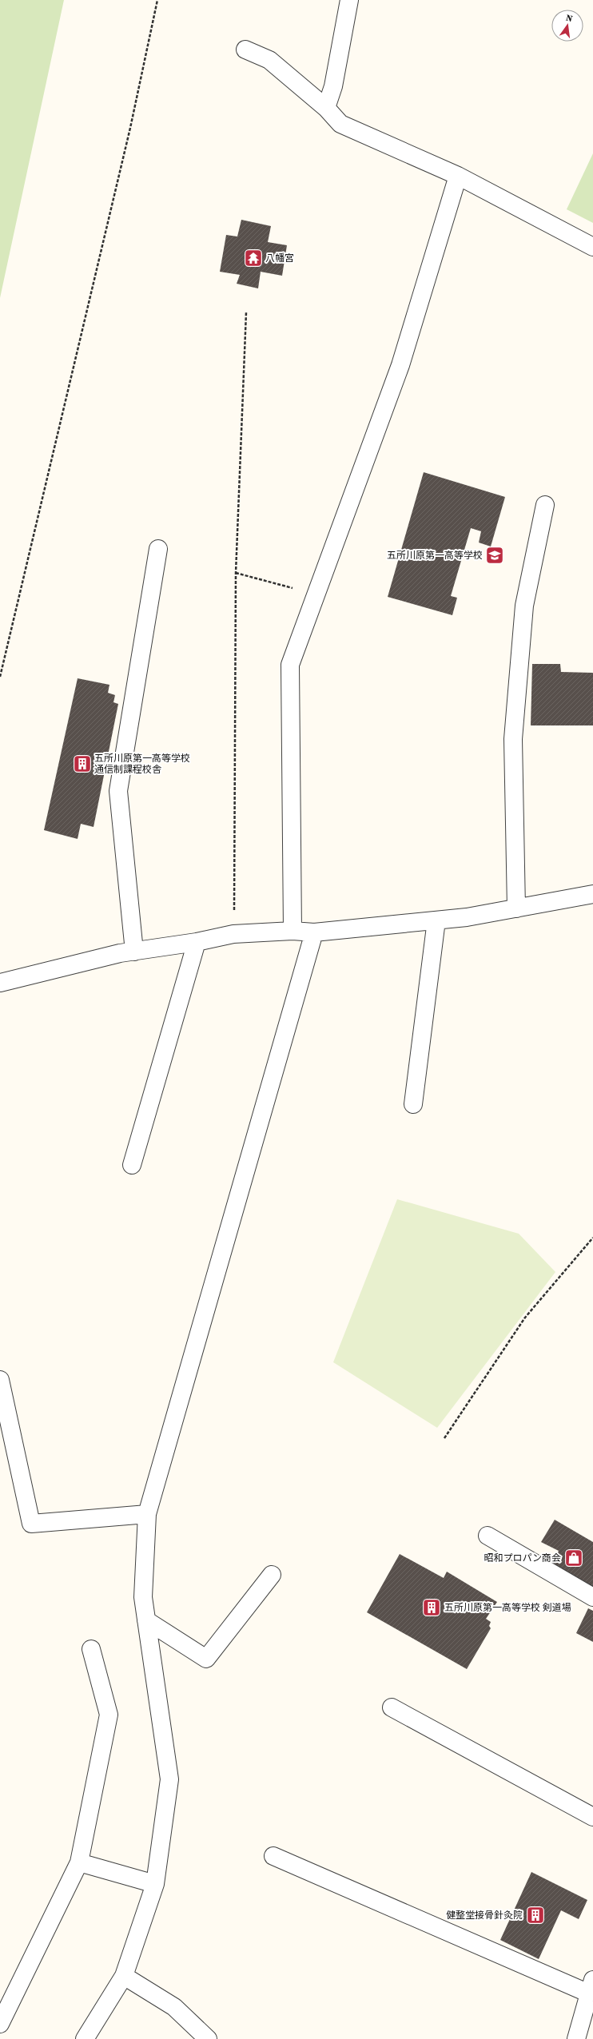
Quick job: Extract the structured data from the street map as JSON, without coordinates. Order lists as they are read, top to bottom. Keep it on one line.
{"places":{"temple":["八幡宮"],"school or university":["五所川原第一高等学校"],"building":["五所川原第一高等学校 通信制課程校舎","五所川原第一高等学校 剣道場","健整堂接骨針灸院"],"shop":["昭和プロパン商会"]},"north":"top"}
